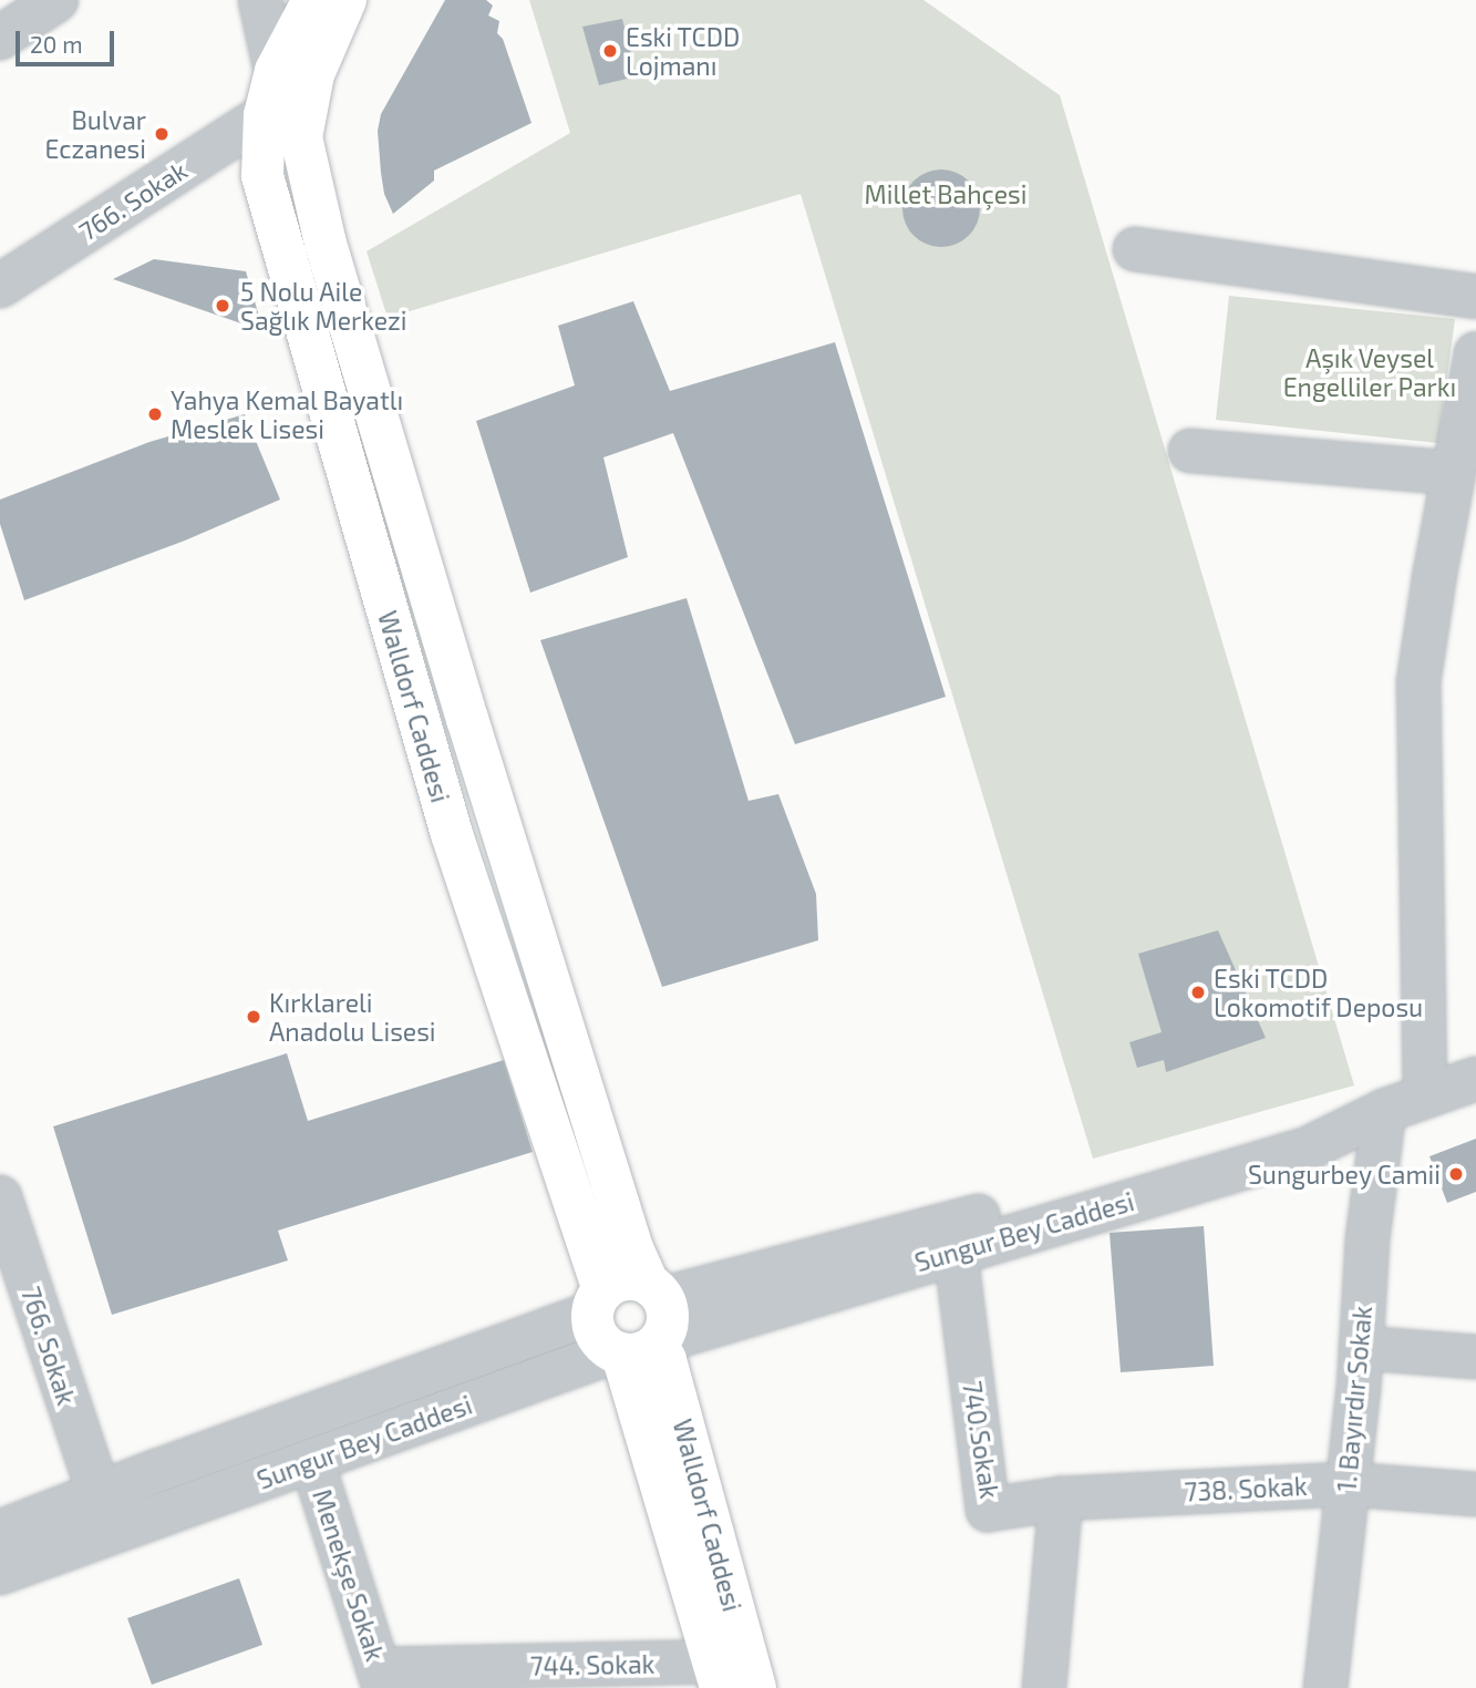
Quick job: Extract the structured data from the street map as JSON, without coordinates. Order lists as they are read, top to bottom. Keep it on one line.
{"streets":{"main road":["Walldorf Caddesi"],"street":["766. Sokak","Sungur Bey Caddesi","1. Bayırdır Sokak","740.Sokak","738. Sokak","Menekşe Sokak","744. Sokak"]},"crossings":[["766. Sokak","Walldorf Caddesi"],["766. Sokak","Sungur Bey Caddesi"],["Walldorf Caddesi","Sungur Bey Caddesi"],["Walldorf Caddesi","744. Sokak"],["Sungur Bey Caddesi","1. Bayırdır Sokak"],["Sungur Bey Caddesi","740.Sokak"],["Sungur Bey Caddesi","Menekşe Sokak"],["1. Bayırdır Sokak","738. Sokak"],["740.Sokak","738. Sokak"],["Menekşe Sokak","744. Sokak"]],"parks":["Millet Bahçesi","Aşık Veysel Engelliler Parkı"],"places":["Eski TCDD Lojmanı","Bulvar Eczanesi","5 Nolu Aile Sağlık Merkezi","Yahya Kemal Bayatlı Meslek Lisesi","Eski TCDD Lokomotif Deposu","Kırklareli Anadolu Lisesi","Sungurbey Camii"],"scale_bar":"20 m"}
